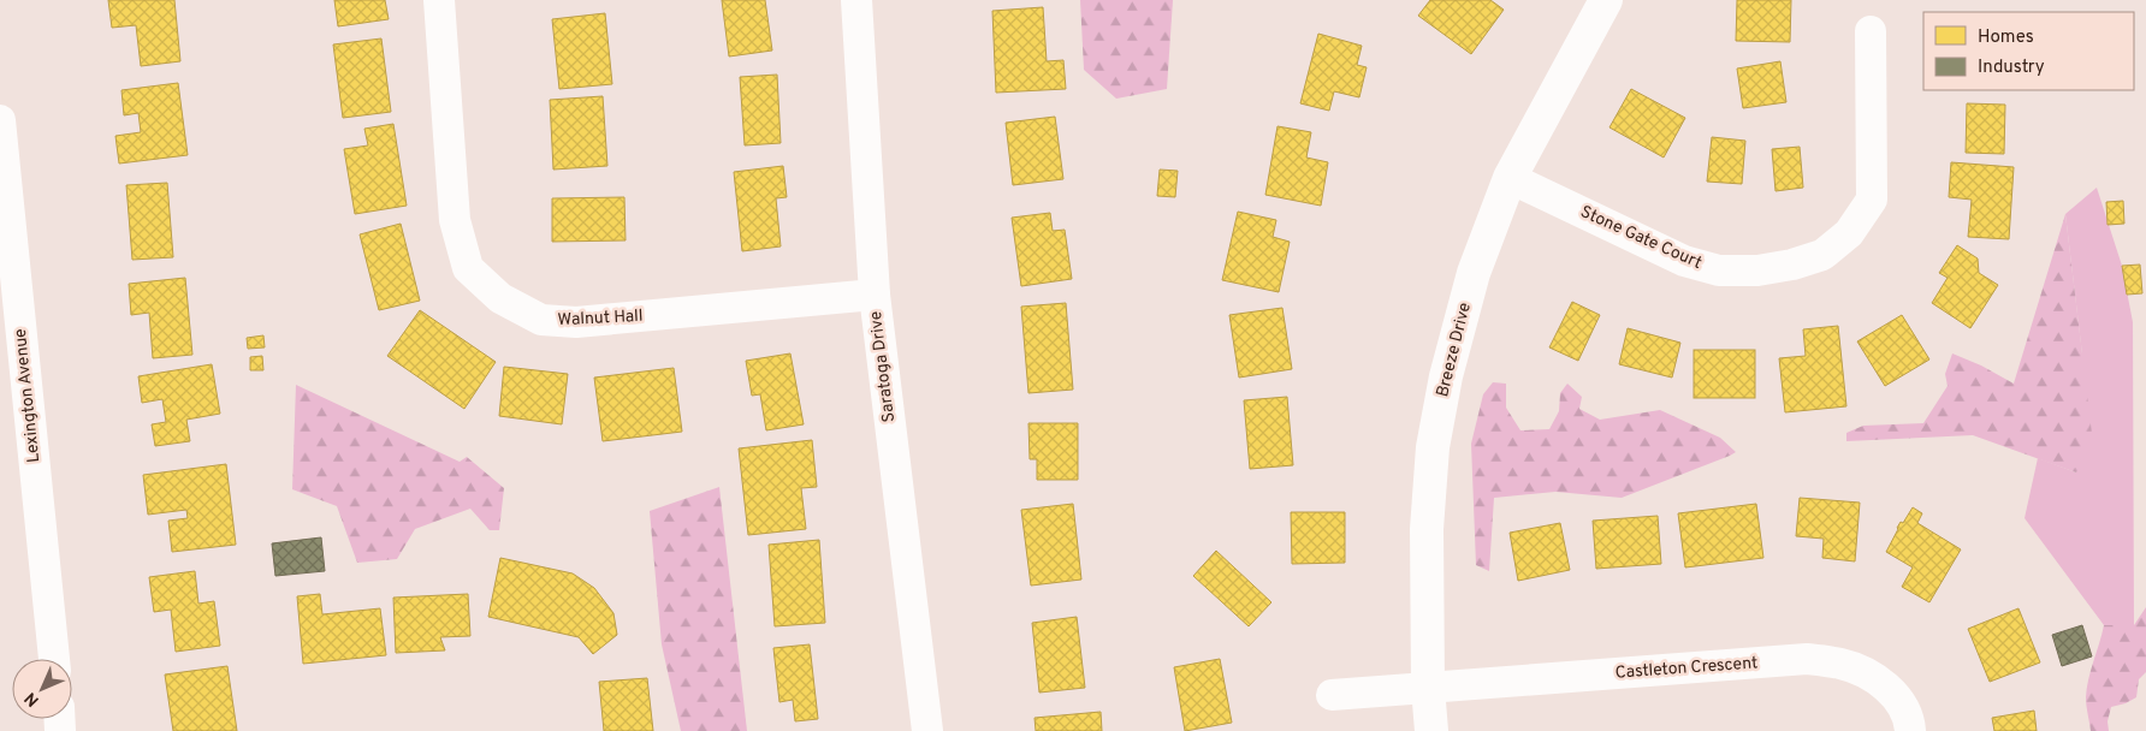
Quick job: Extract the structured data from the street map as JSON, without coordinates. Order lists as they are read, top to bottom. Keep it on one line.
{"streets":{"street":["Stone Gate Court","Walnut Hall","Breeze Drive","Saratoga Drive","Lexington Avenue","Castleton Crescent"]},"crossings":[["Stone Gate Court","Breeze Drive"],["Walnut Hall","Saratoga Drive"],["Breeze Drive","Castleton Crescent"]],"legend":["Homes","Industry"],"north":"bottom left"}
